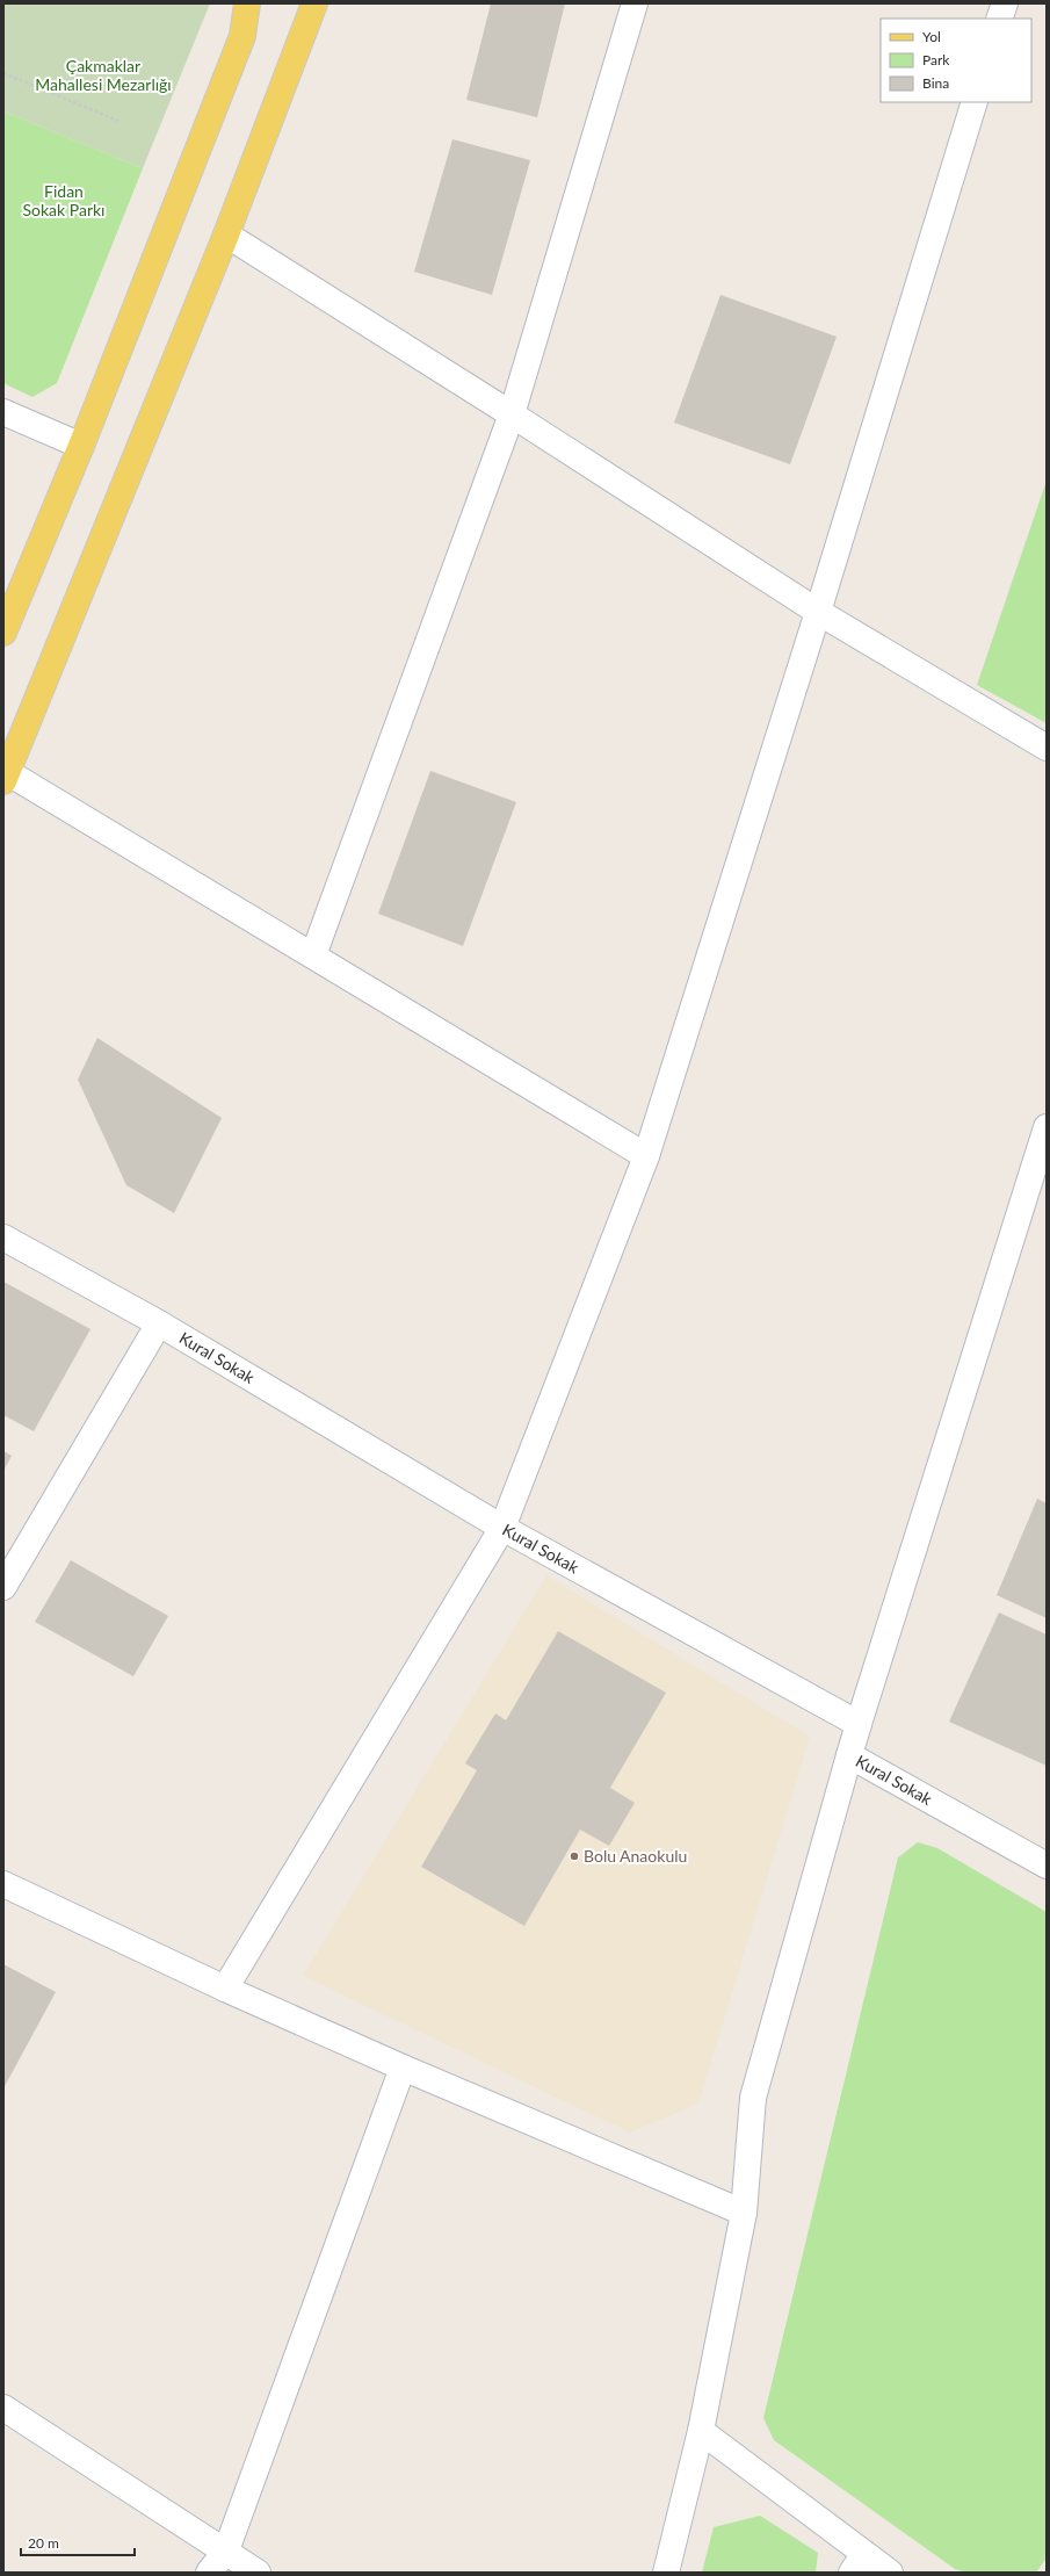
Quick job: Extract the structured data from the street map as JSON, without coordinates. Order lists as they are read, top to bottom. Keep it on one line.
{"streets":{"street":["Kural Sokak"]},"parks":["Çakmaklar Mahallesi Mezarlığı","Fidan Sokak Parkı"],"places":["Bolu Anaokulu"],"legend":["Yol","Park","Bina"],"scale_bar":"20 m"}
